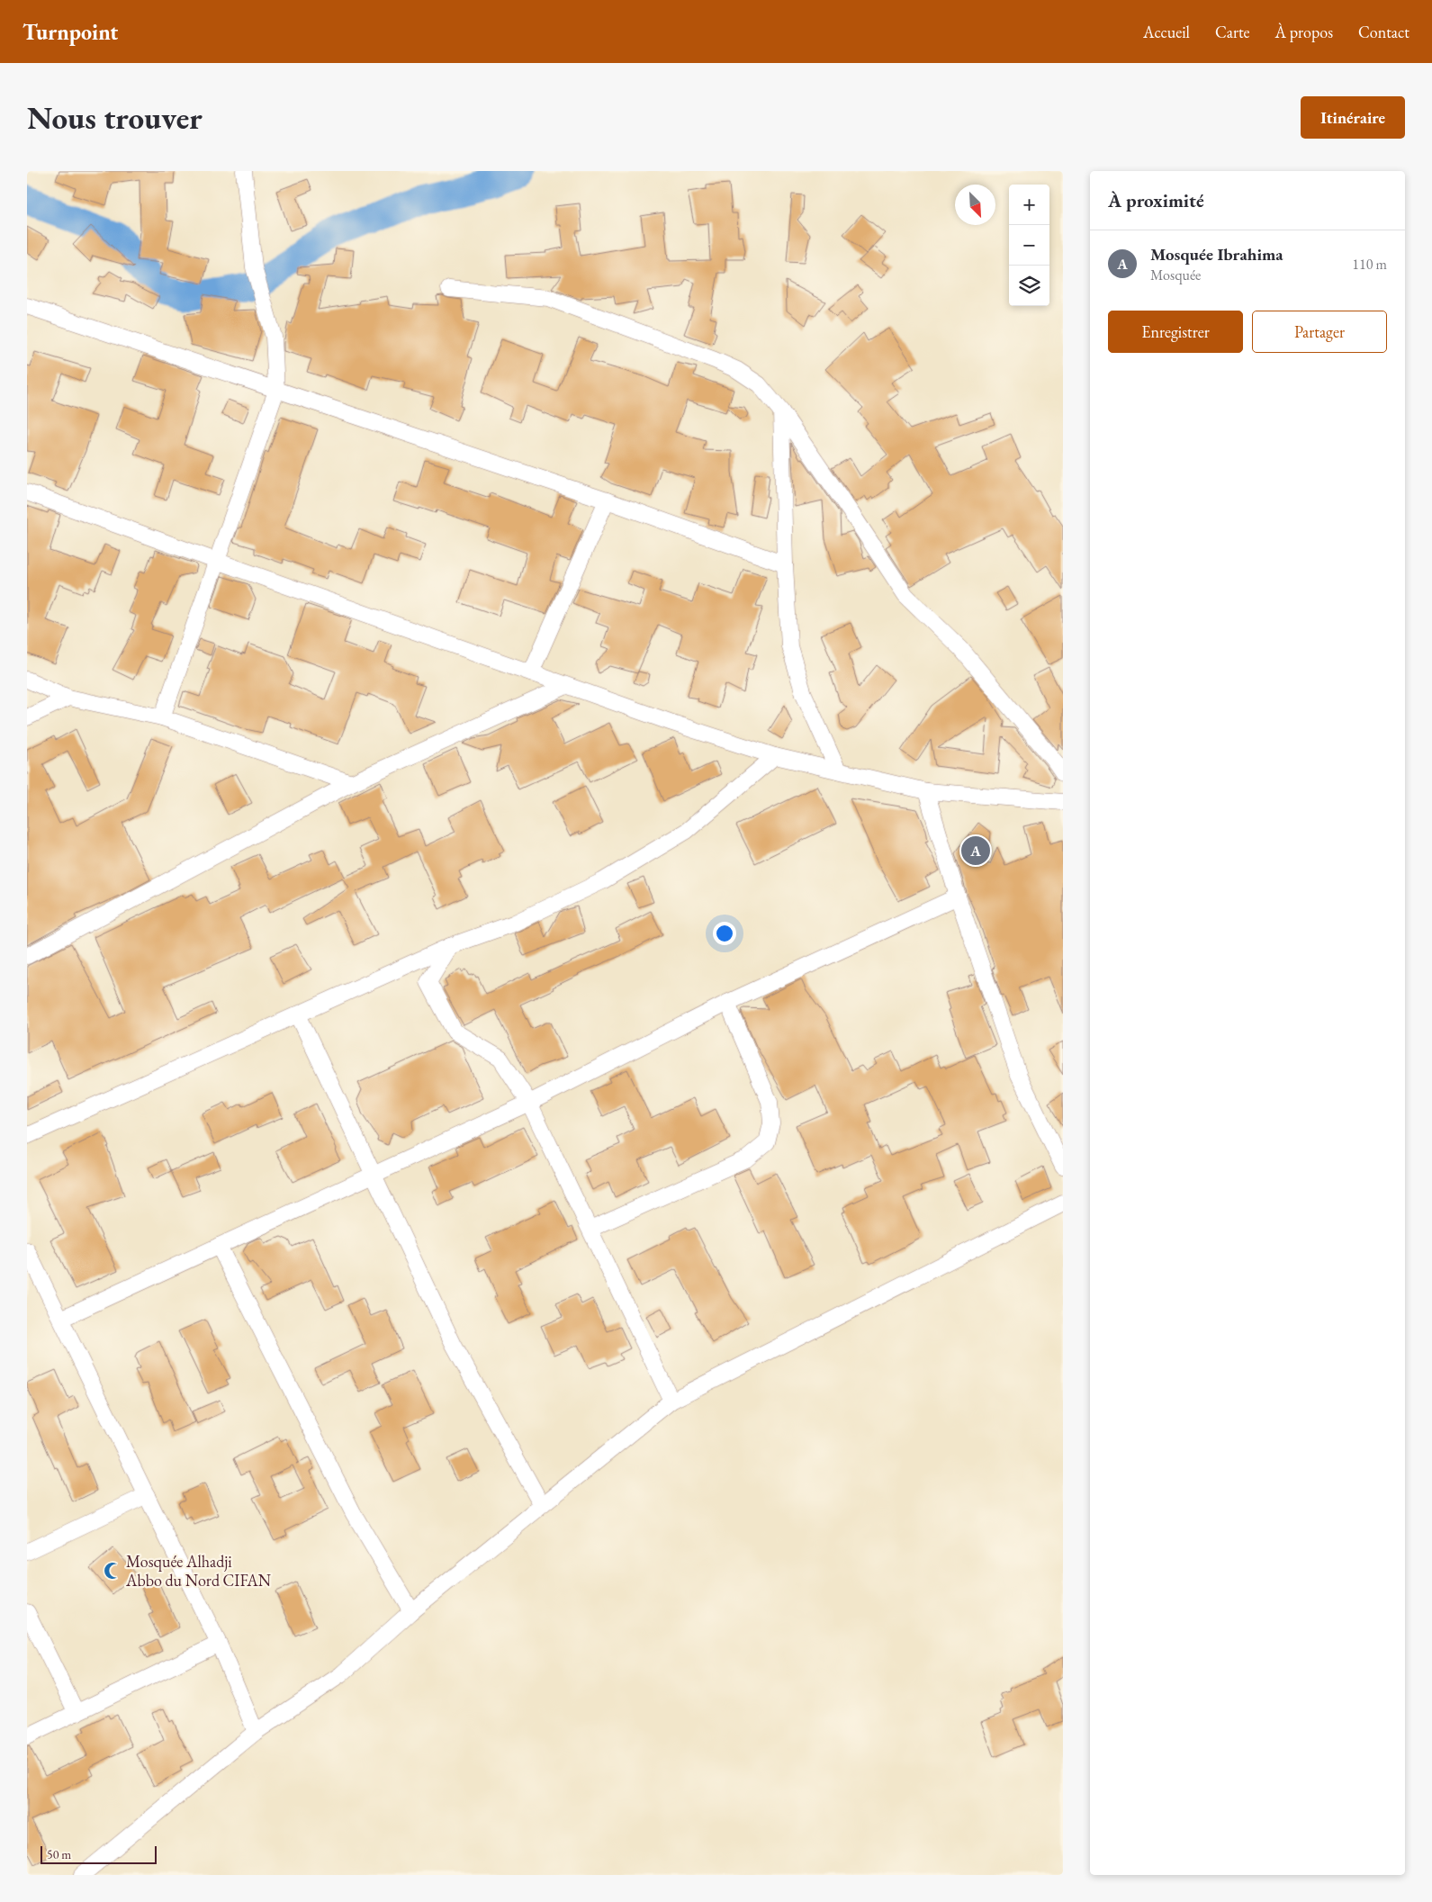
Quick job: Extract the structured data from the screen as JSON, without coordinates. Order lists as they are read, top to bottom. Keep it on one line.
{"places":{"mosque":["Mosquée Alhadji Abbo du Nord CIFAN"]},"scale_bar":"50 m","north":"bottom right","page":{"header":"Turnpoint","nav":["Accueil","Carte","À propos","Contact"],"buttons":["Itinéraire",["Enregistrer","Partager"]],"title":"Nous trouver","heading":"À proximité","map_buttons":["+","−"],"list":[{"mark":"A","name":"Mosquée Ibrahima","note":"Mosquée","value":"110 m"}],"pins":"A","scale":"50 m"}}
